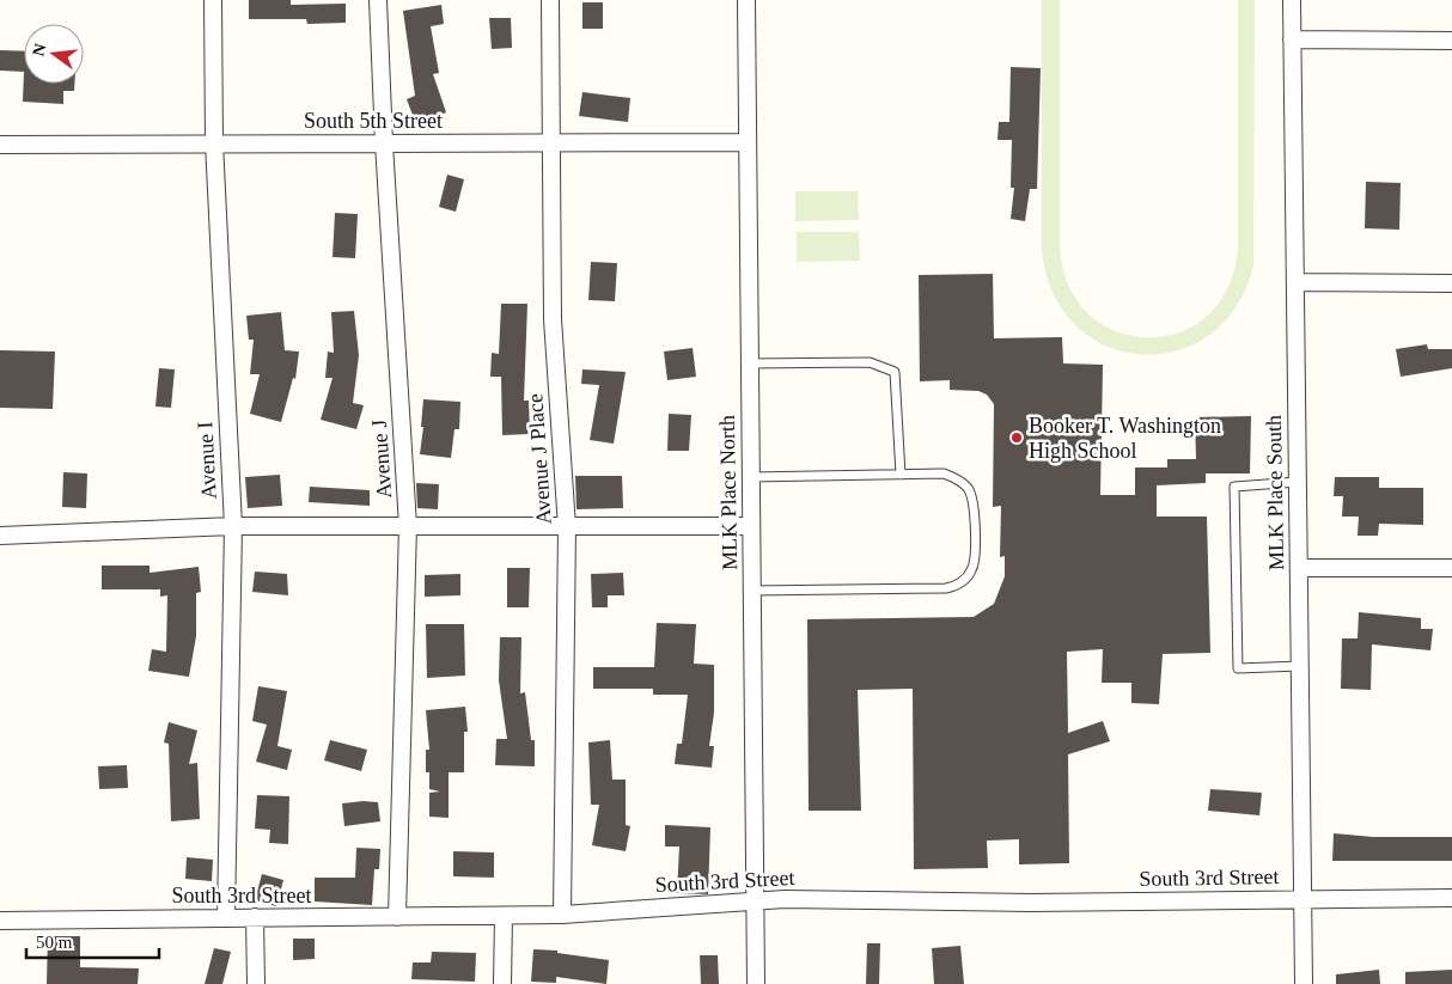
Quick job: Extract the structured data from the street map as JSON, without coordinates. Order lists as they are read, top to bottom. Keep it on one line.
{"streets":{"street":["South 5th Street","Avenue J","Avenue J Place","Avenue I","MLK Place North","MLK Place South","South 3rd Street"]},"crossings":[["South 5th Street","Avenue J"],["South 5th Street","Avenue J Place"],["South 5th Street","Avenue I"],["South 5th Street","MLK Place North"],["Avenue J","South 3rd Street"],["Avenue J Place","South 3rd Street"],["Avenue I","South 3rd Street"],["MLK Place North","South 3rd Street"],["MLK Place South","South 3rd Street"]],"places":["Booker T. Washington High School"],"scale_bar":"50 m","north":"left"}
